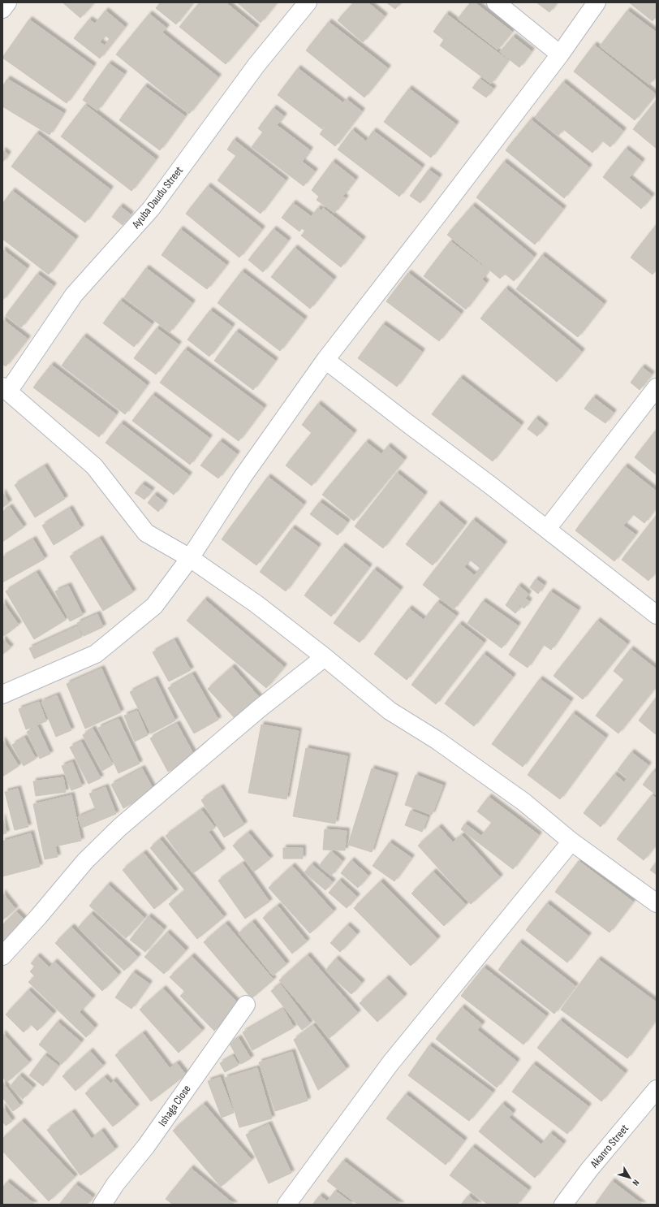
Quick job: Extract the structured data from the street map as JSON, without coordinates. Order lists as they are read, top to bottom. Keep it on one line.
{"streets":{"street":["Ayuba Daudu Street","Ishaga Close","Akanro Street"]},"north":"bottom right"}
